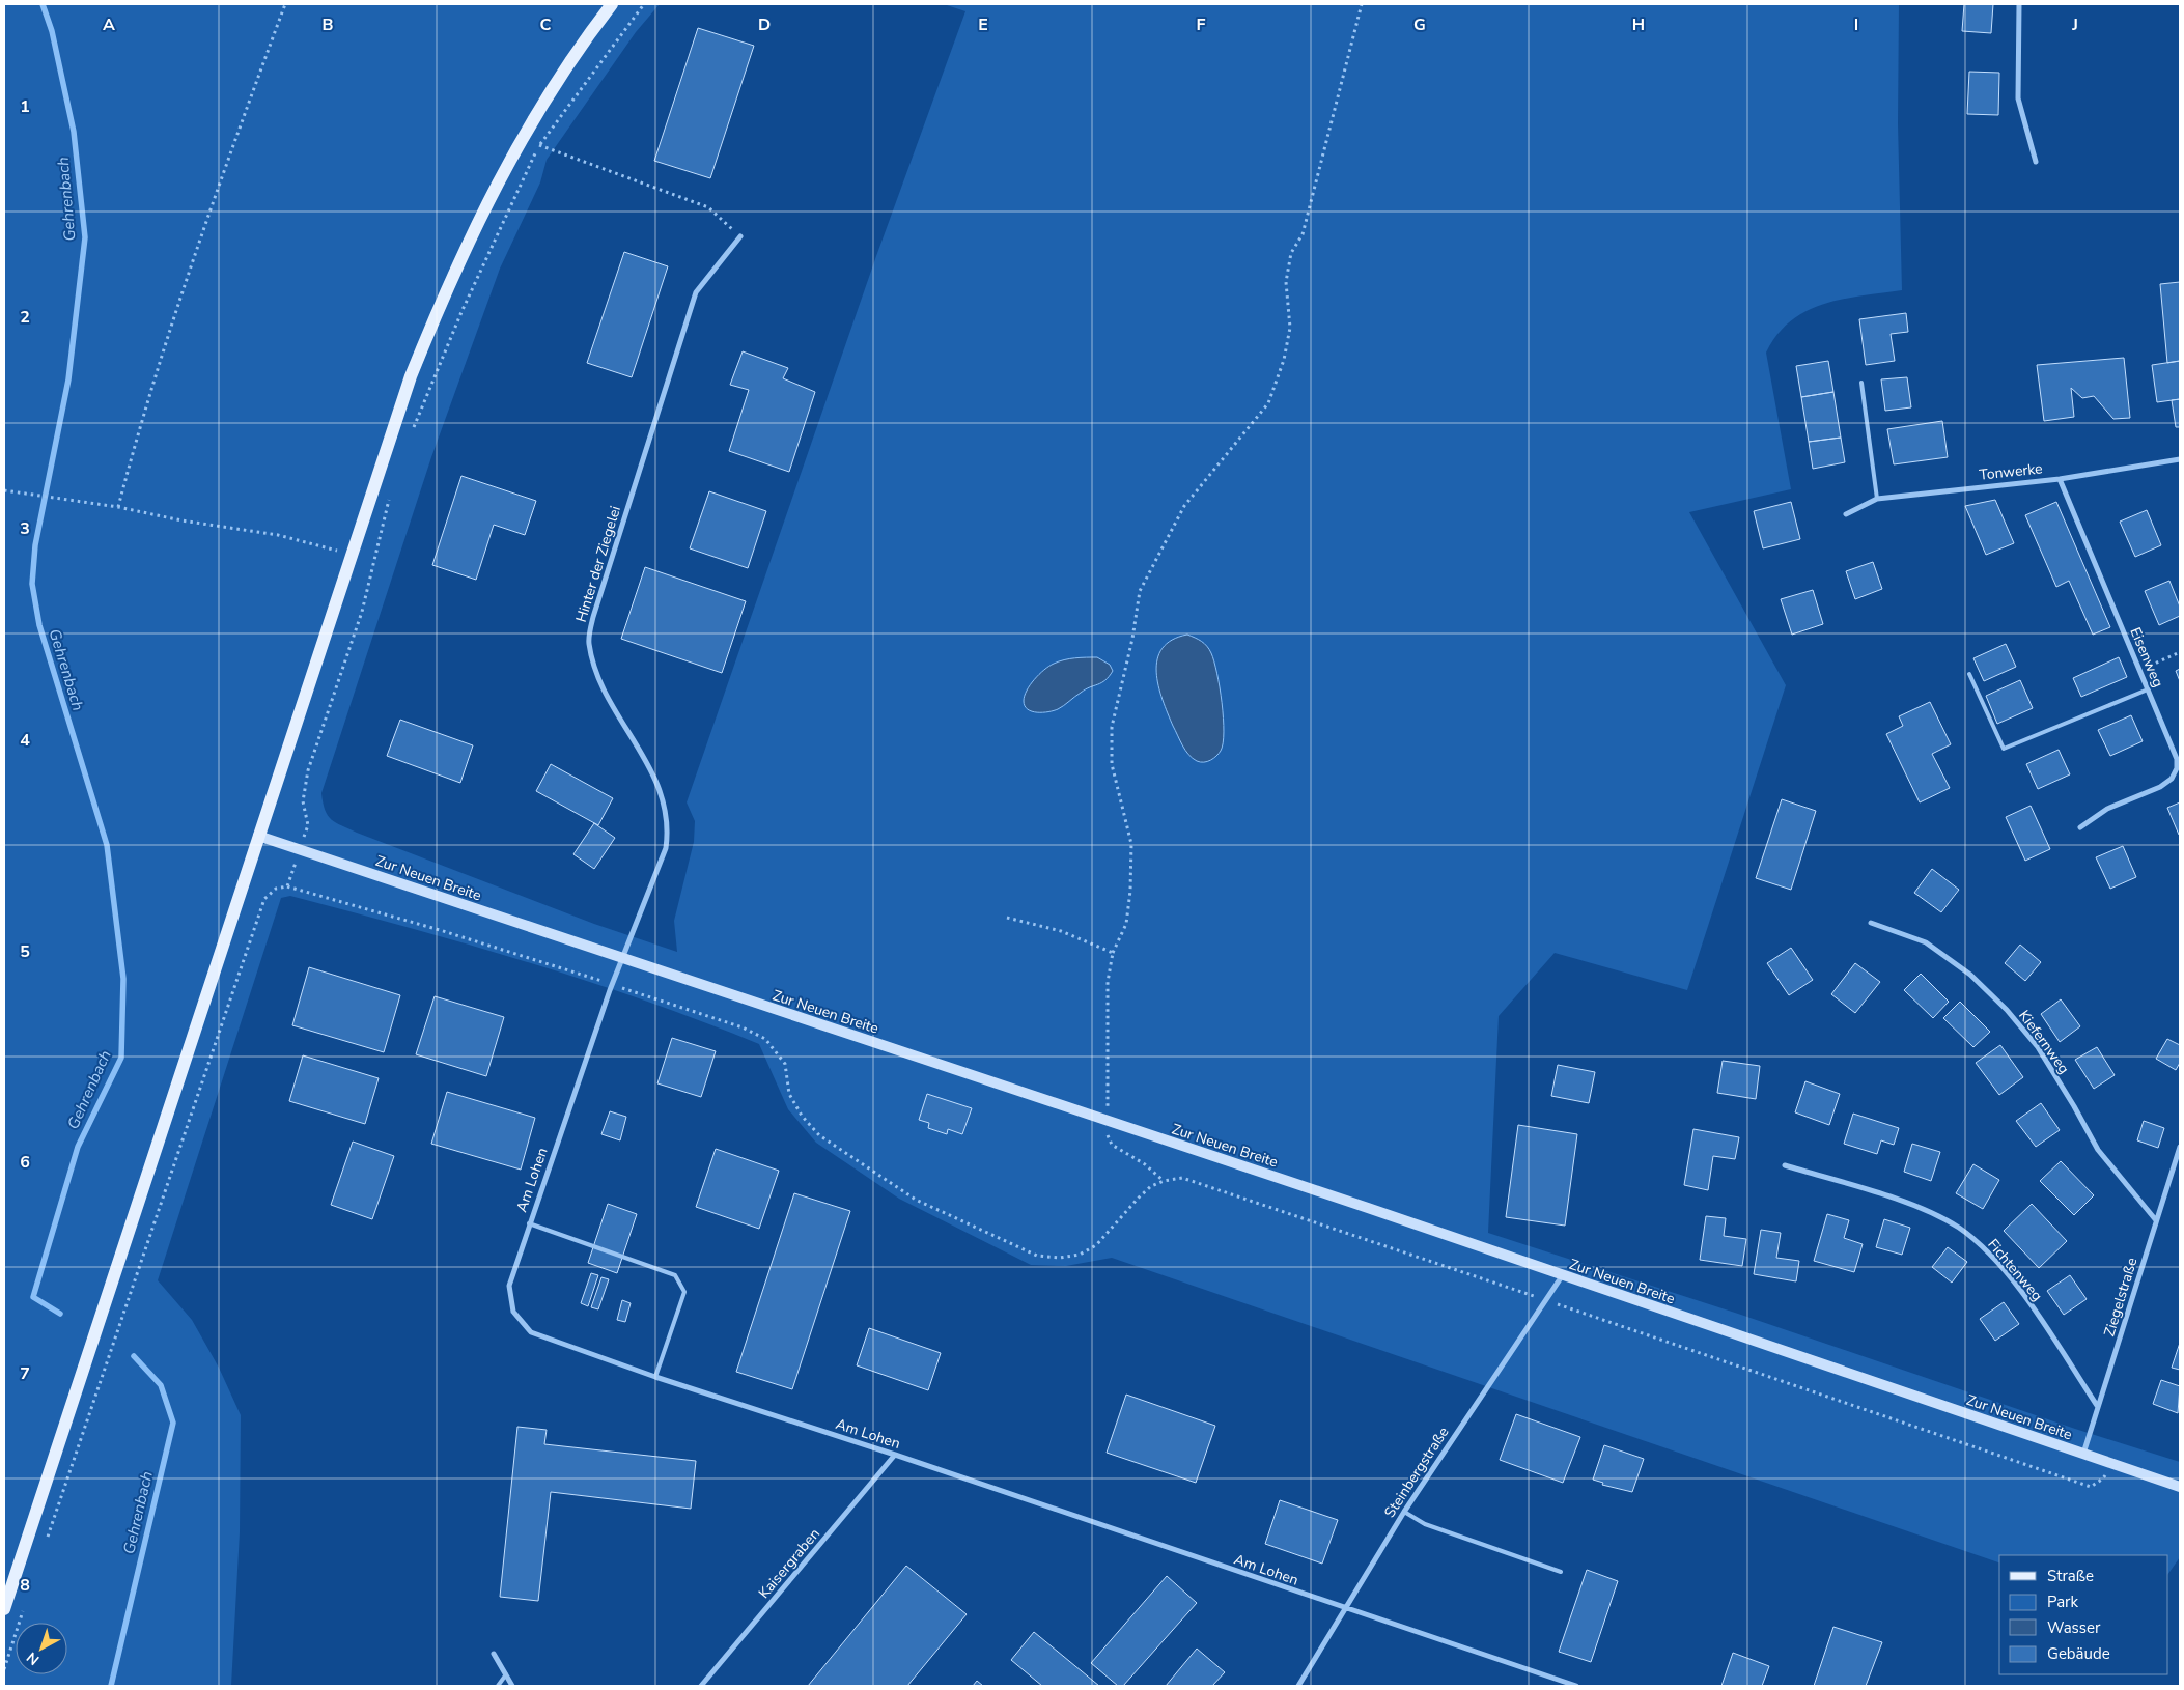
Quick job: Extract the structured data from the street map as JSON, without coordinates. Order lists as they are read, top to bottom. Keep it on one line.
{"streets":{"street":["Tonwerke","Hinter der Ziegelei","Eisenweg","Zur Neuen Breite","Kiefernweg","Am Lohen","Fichtenweg","Ziegelstraße","Steinbergstraße","Kaisergraben"]},"crossings":[["Tonwerke","Eisenweg"],["Hinter der Ziegelei","Zur Neuen Breite"],["Hinter der Ziegelei","Am Lohen"],["Zur Neuen Breite","Am Lohen"],["Zur Neuen Breite","Ziegelstraße"],["Zur Neuen Breite","Steinbergstraße"],["Kiefernweg","Ziegelstraße"],["Am Lohen","Steinbergstraße"],["Am Lohen","Kaisergraben"],["Fichtenweg","Ziegelstraße"]],"water":["Gehrenbach"],"legend":["Straße","Park","Wasser","Gebäude"],"north":"bottom left","grid":{"columns":["A","B","C","D","E","F","G","H","I","J"],"rows":["1","2","3","4","5","6","7","8"]}}
